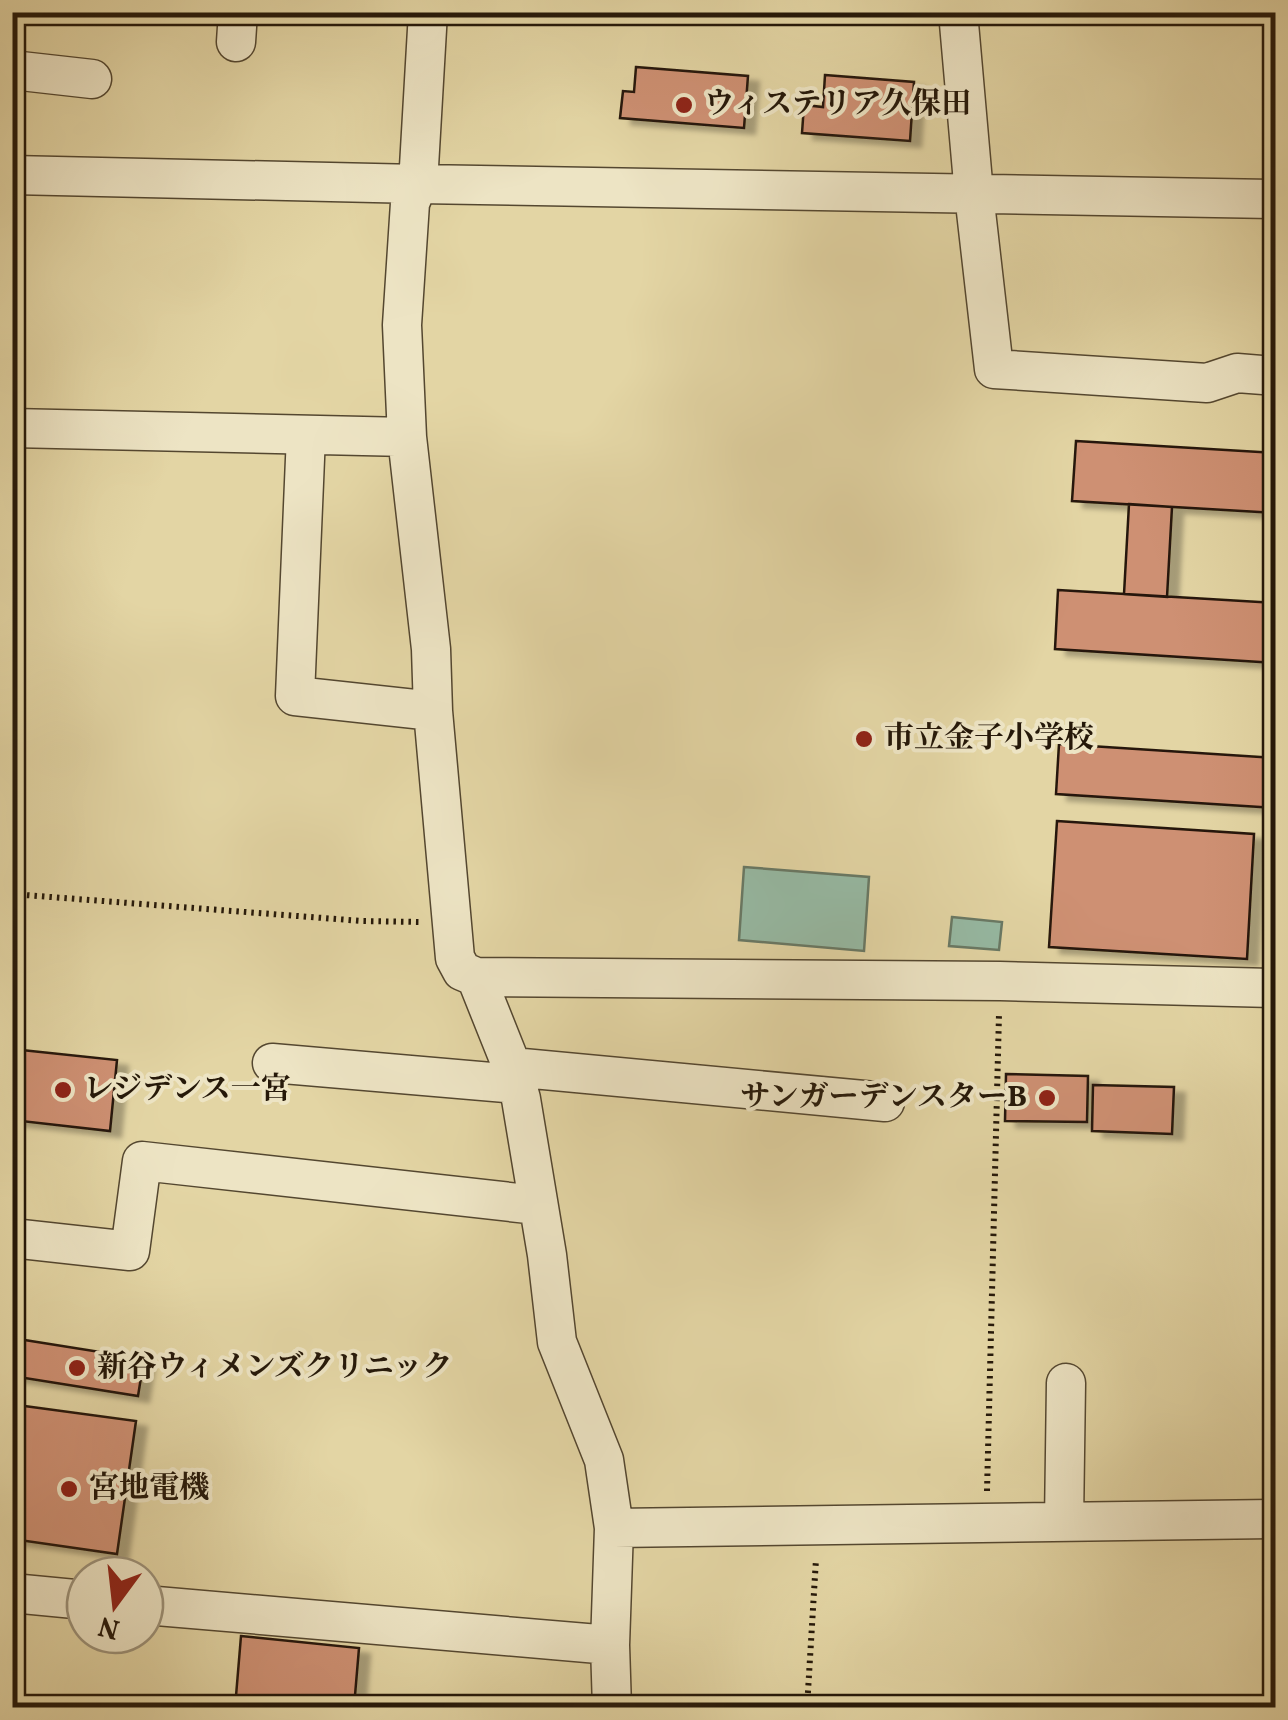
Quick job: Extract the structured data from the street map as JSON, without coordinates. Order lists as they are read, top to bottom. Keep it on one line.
{"places":["ウィステリア久保田","市立金子小学校","レジデンス一宮","サンガーデンスターB","新谷ウィメンズクリニック","宮地電機"],"north":"bottom"}
